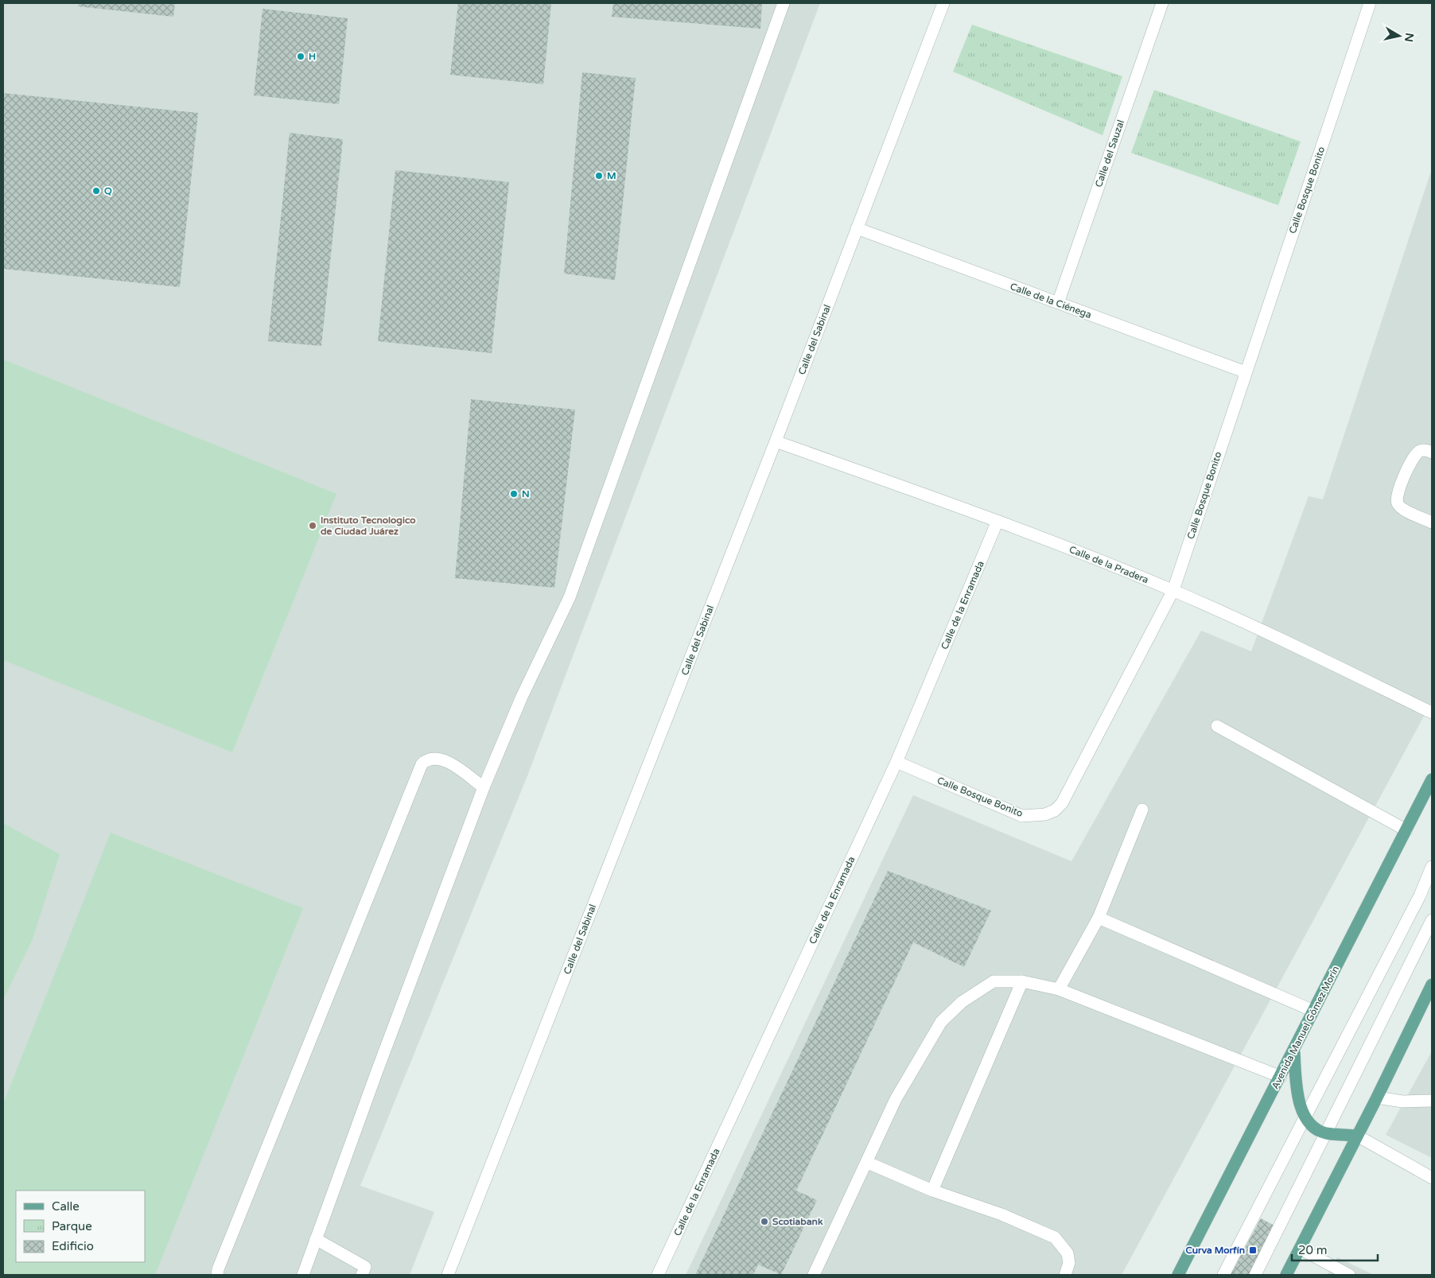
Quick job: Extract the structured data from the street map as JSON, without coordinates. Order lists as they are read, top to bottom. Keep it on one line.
{"streets":{"main road":["Avenida Manuel Gómez Morín"],"street":["Calle del Sauzal","Calle Bosque Bonito","Calle de la Ciénega","Calle del Sabinal","Calle de la Pradera","Calle de la Enramada"]},"crossings":[["Calle del Sauzal","Calle de la Ciénega"],["Calle Bosque Bonito","Calle de la Ciénega"],["Calle Bosque Bonito","Calle de la Pradera"],["Calle Bosque Bonito","Calle de la Enramada"],["Calle de la Ciénega","Calle del Sabinal"],["Calle del Sabinal","Calle de la Pradera"],["Calle de la Pradera","Calle de la Enramada"]],"places":{"other":["H","M","Q","N","Instituto Tecnologico de Ciudad Juárez","Scotiabank"],"transit":["Curva Morfín"]},"legend":["Calle","Parque","Edificio"],"scale_bar":"20 m","north":"right"}
